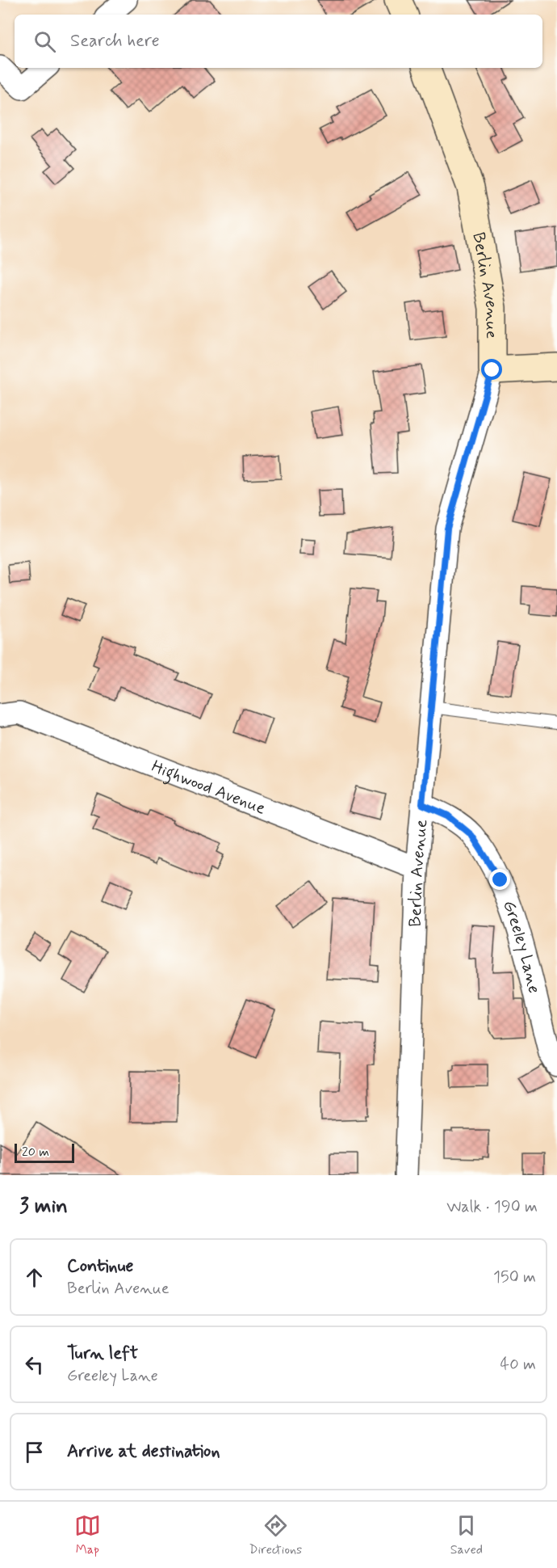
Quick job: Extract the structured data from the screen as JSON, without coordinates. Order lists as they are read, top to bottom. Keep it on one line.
{"streets":{"street":["Berlin Avenue","Highwood Avenue","Greeley Lane"]},"crossings":[["Berlin Avenue","Highwood Avenue"],["Berlin Avenue","Greeley Lane"]],"scale_bar":"20 m","page":{"search":"Search here","scale":"20 m","heading":["3 min","Walk · 190 m"],"list":[["Continue","Berlin Avenue","150 m"],["Turn left","Greeley Lane","40 m"],"Arrive at destination"],"nav":["Map","Directions","Saved"]}}
